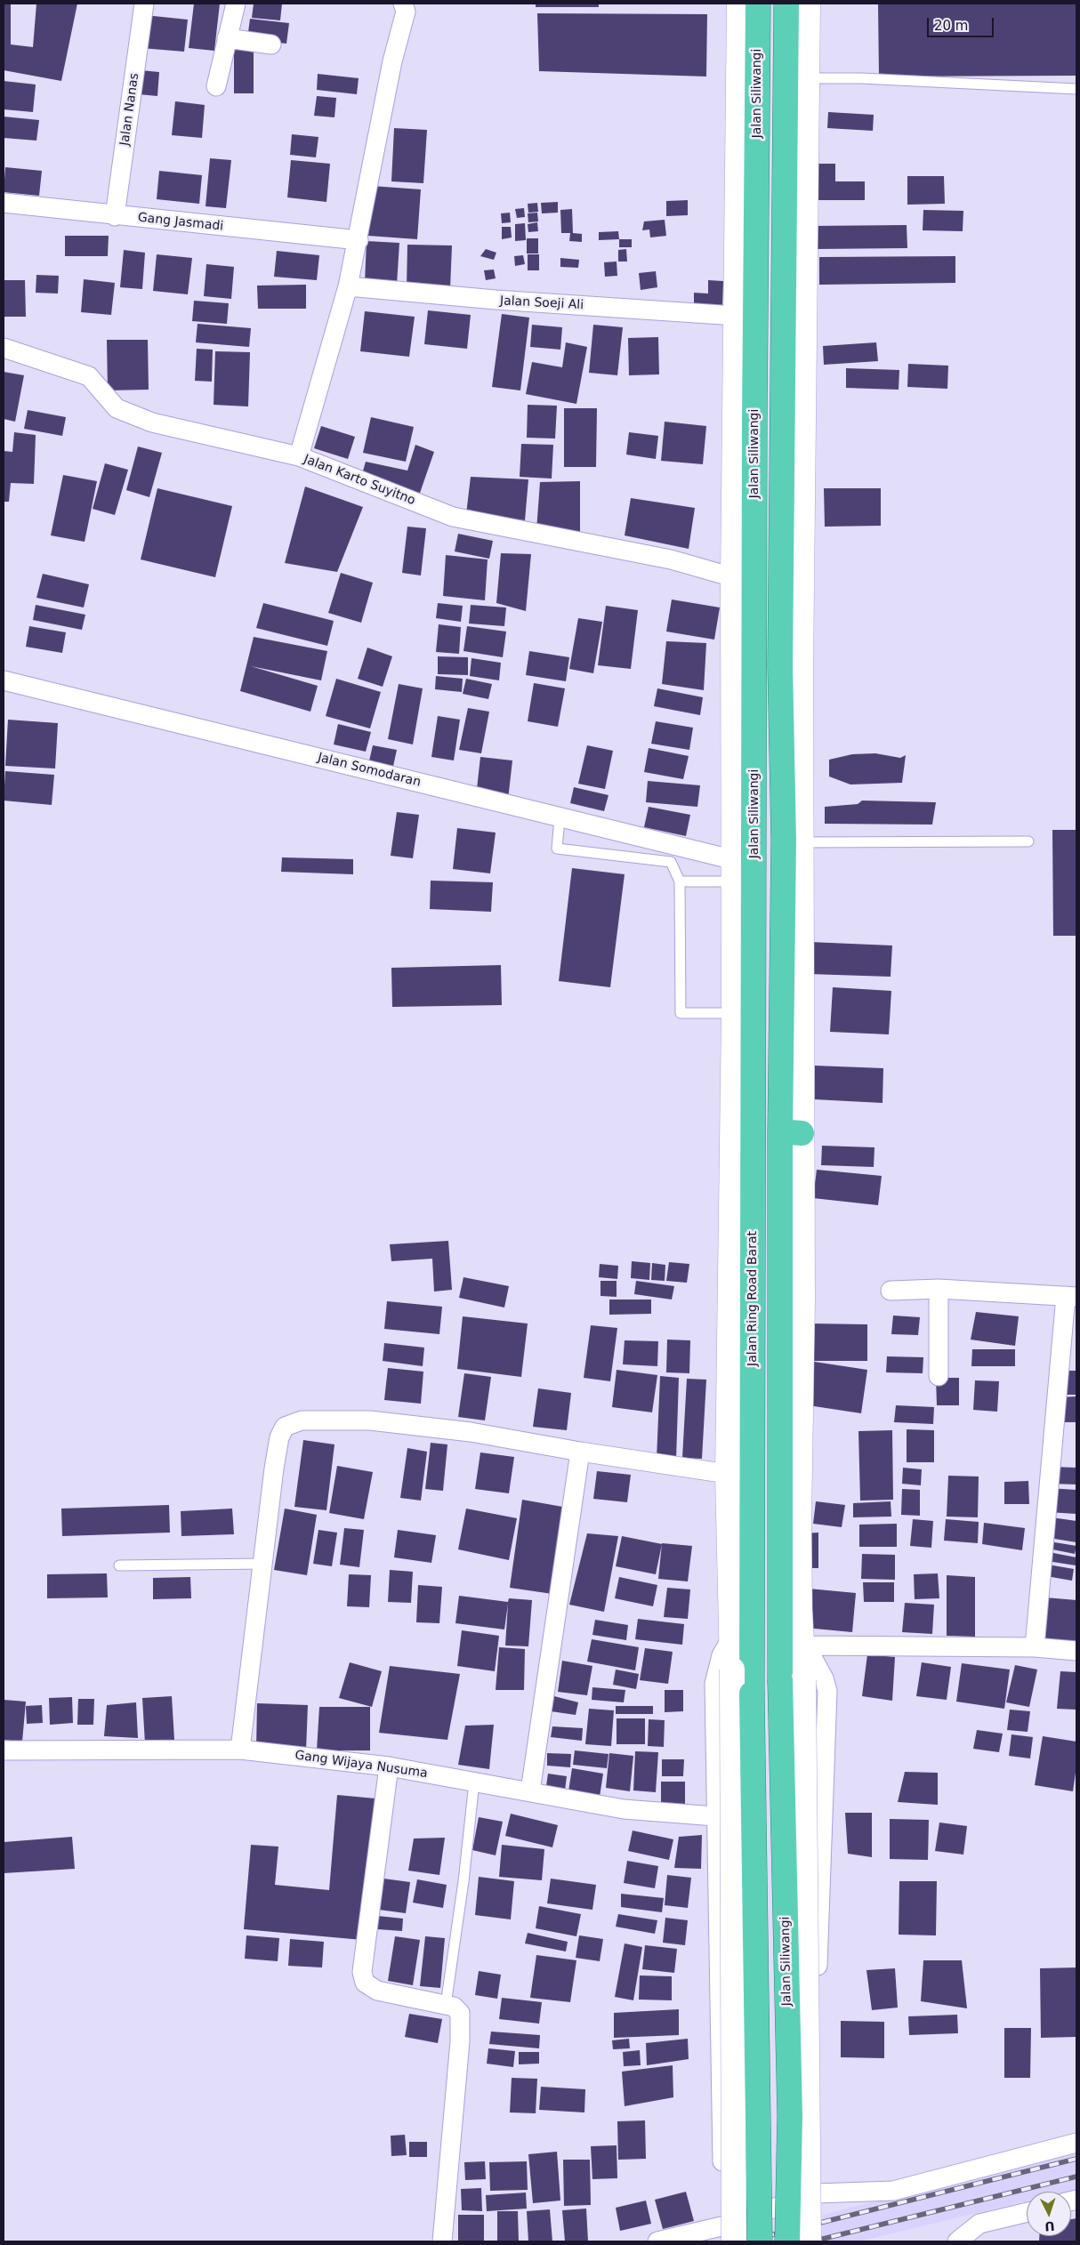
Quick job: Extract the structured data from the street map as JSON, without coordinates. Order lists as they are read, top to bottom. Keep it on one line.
{"streets":{"highway":["Jalan Siliwangi","Jalan Ring Road Barat"],"street":["Jalan Nanas","Gang Jasmadi","Jalan Soeji Ali","Jalan Karto Suyitno","Jalan Somodaran","Gang Wijaya Nusuma"]},"crossings":[["Jalan Siliwangi","Jalan Ring Road Barat"],["Jalan Nanas","Gang Jasmadi"]],"scale_bar":"20 m","north":"bottom"}
